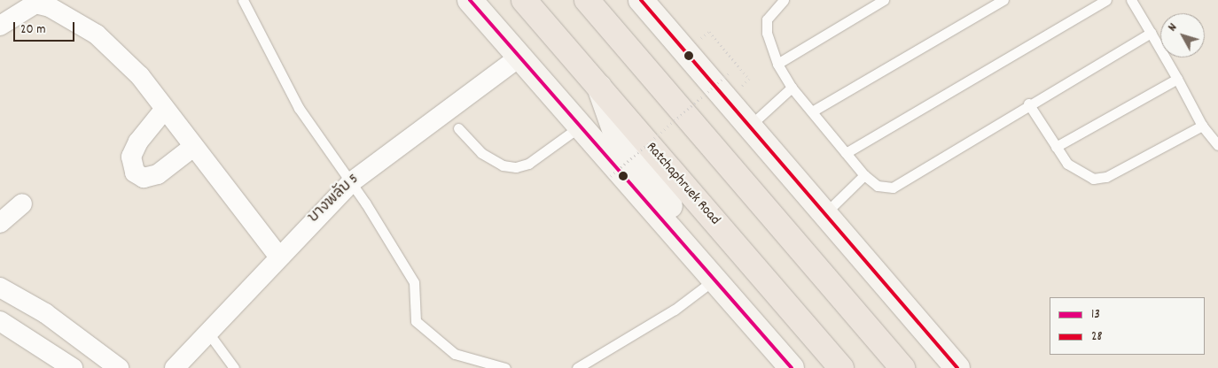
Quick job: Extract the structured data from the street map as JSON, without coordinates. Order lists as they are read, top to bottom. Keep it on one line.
{"streets":{"main road":["Ratchaphruek Road"],"street":["บางพลับ 5"]},"lines":["transit line 13","transit line 28"],"legend":["13","28"],"scale_bar":"20 m","north":"top left"}
